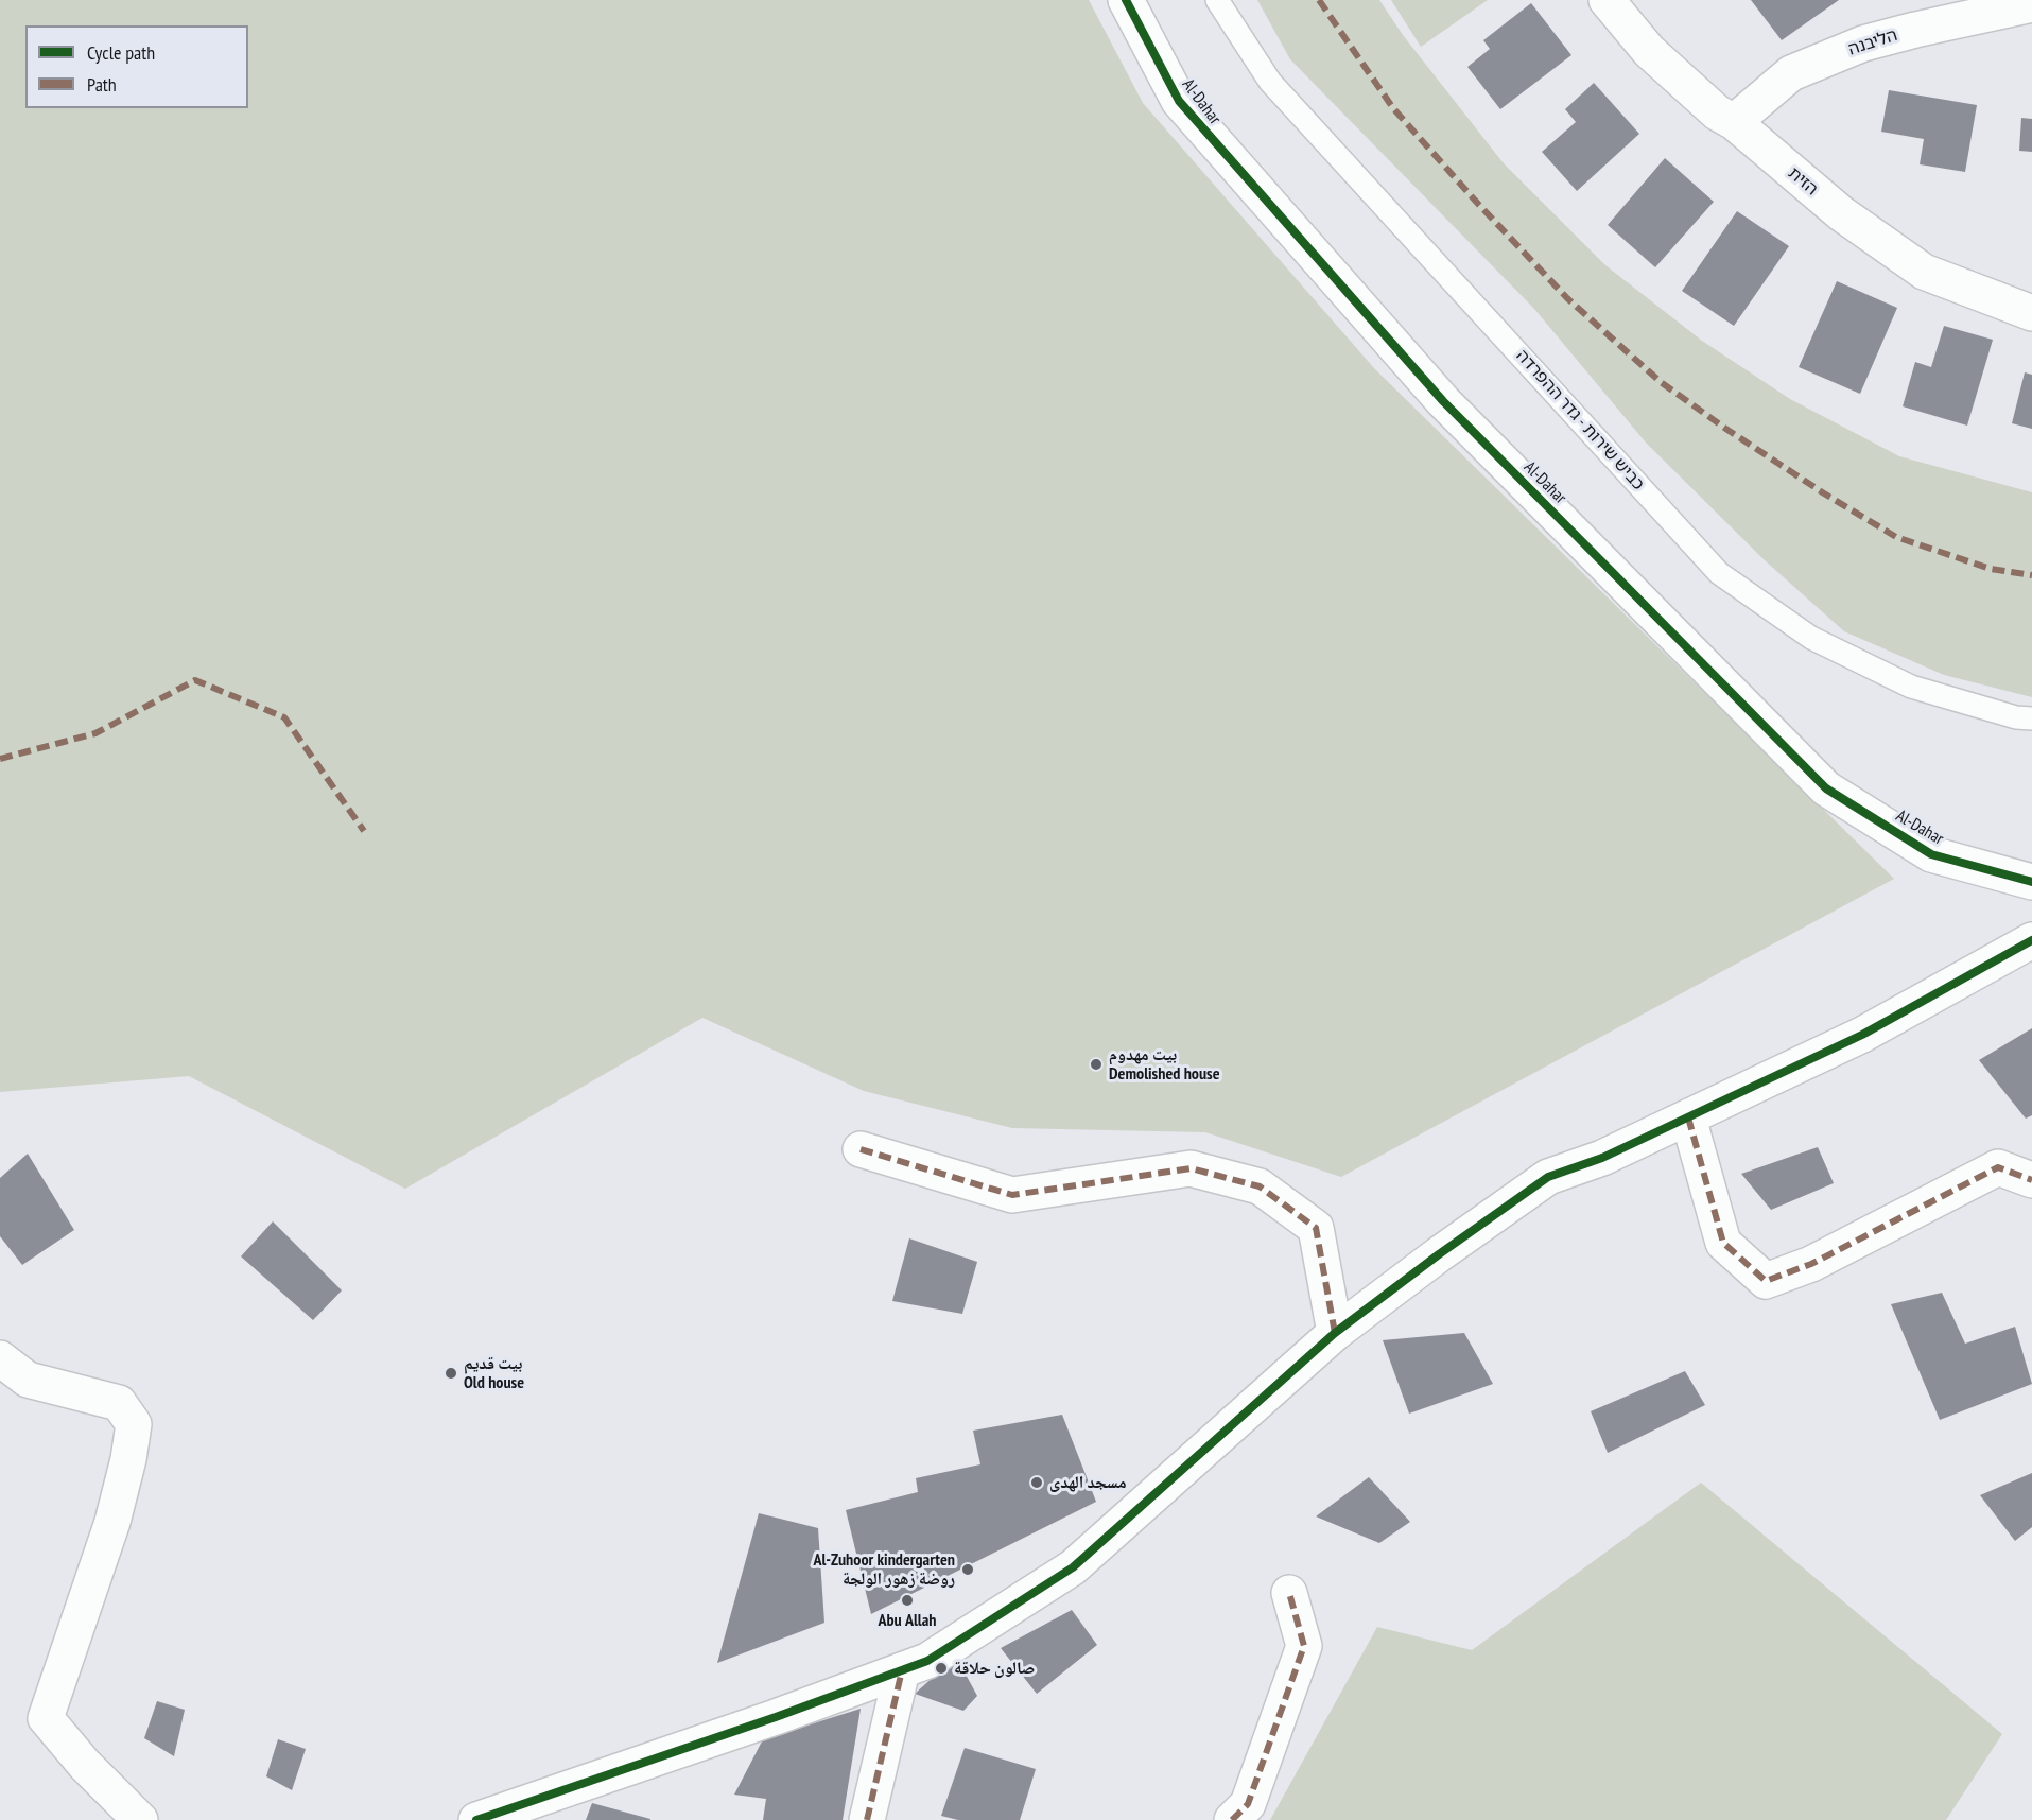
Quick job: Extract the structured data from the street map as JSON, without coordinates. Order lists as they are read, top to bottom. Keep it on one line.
{"streets":{"street":["הליבנה","Al-Dahar","הזית"],"lane":["כביש שירות - גדר ההפרדה"]},"crossings":[["הליבנה","הזית"]],"places":["بيت مهدوم Demolished house","بيت قديم Old house","مسجد الهدى","Al-Zuhoor kindergarten روضة زهور الولجة","Abu Allah","صالون حلاقة"],"legend":["Cycle path","Path"]}
